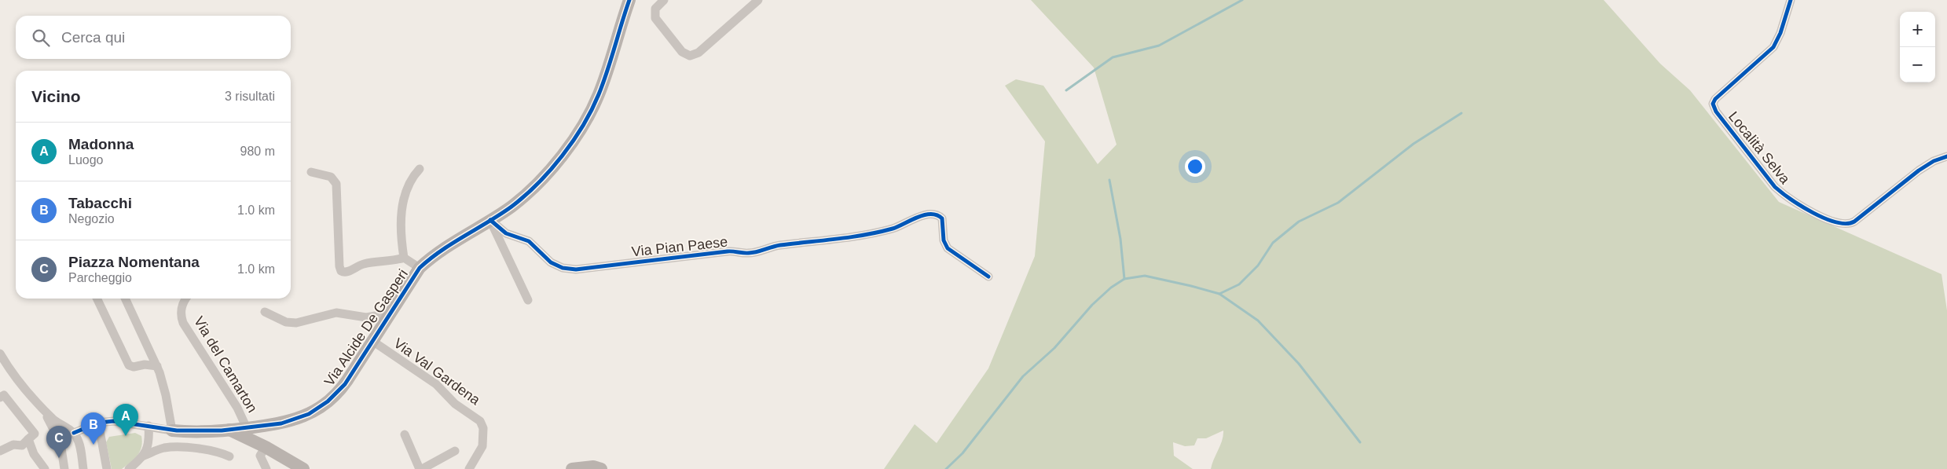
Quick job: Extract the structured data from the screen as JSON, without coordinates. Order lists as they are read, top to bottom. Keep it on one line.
{"streets":{"street":["Località Selva","Via Pian Paese","Via Alcide De Gasperi","Via del Camarton","Via Val Gardena"]},"crossings":[["Via Pian Paese","Via Alcide De Gasperi"],["Via Alcide De Gasperi","Via del Camarton"],["Via Alcide De Gasperi","Via Val Gardena"]],"page":{"map_buttons":["+","−"],"search":"Cerca qui","heading":["Vicino","3 risultati"],"list":[{"mark":"A","name":"Madonna","note":"Luogo","value":"980 m"},{"mark":"B","name":"Tabacchi","note":"Negozio","value":"1.0 km"},{"mark":"C","name":"Piazza Nomentana","note":"Parcheggio","value":"1.0 km"}],"pins":["A","B","C"]}}
